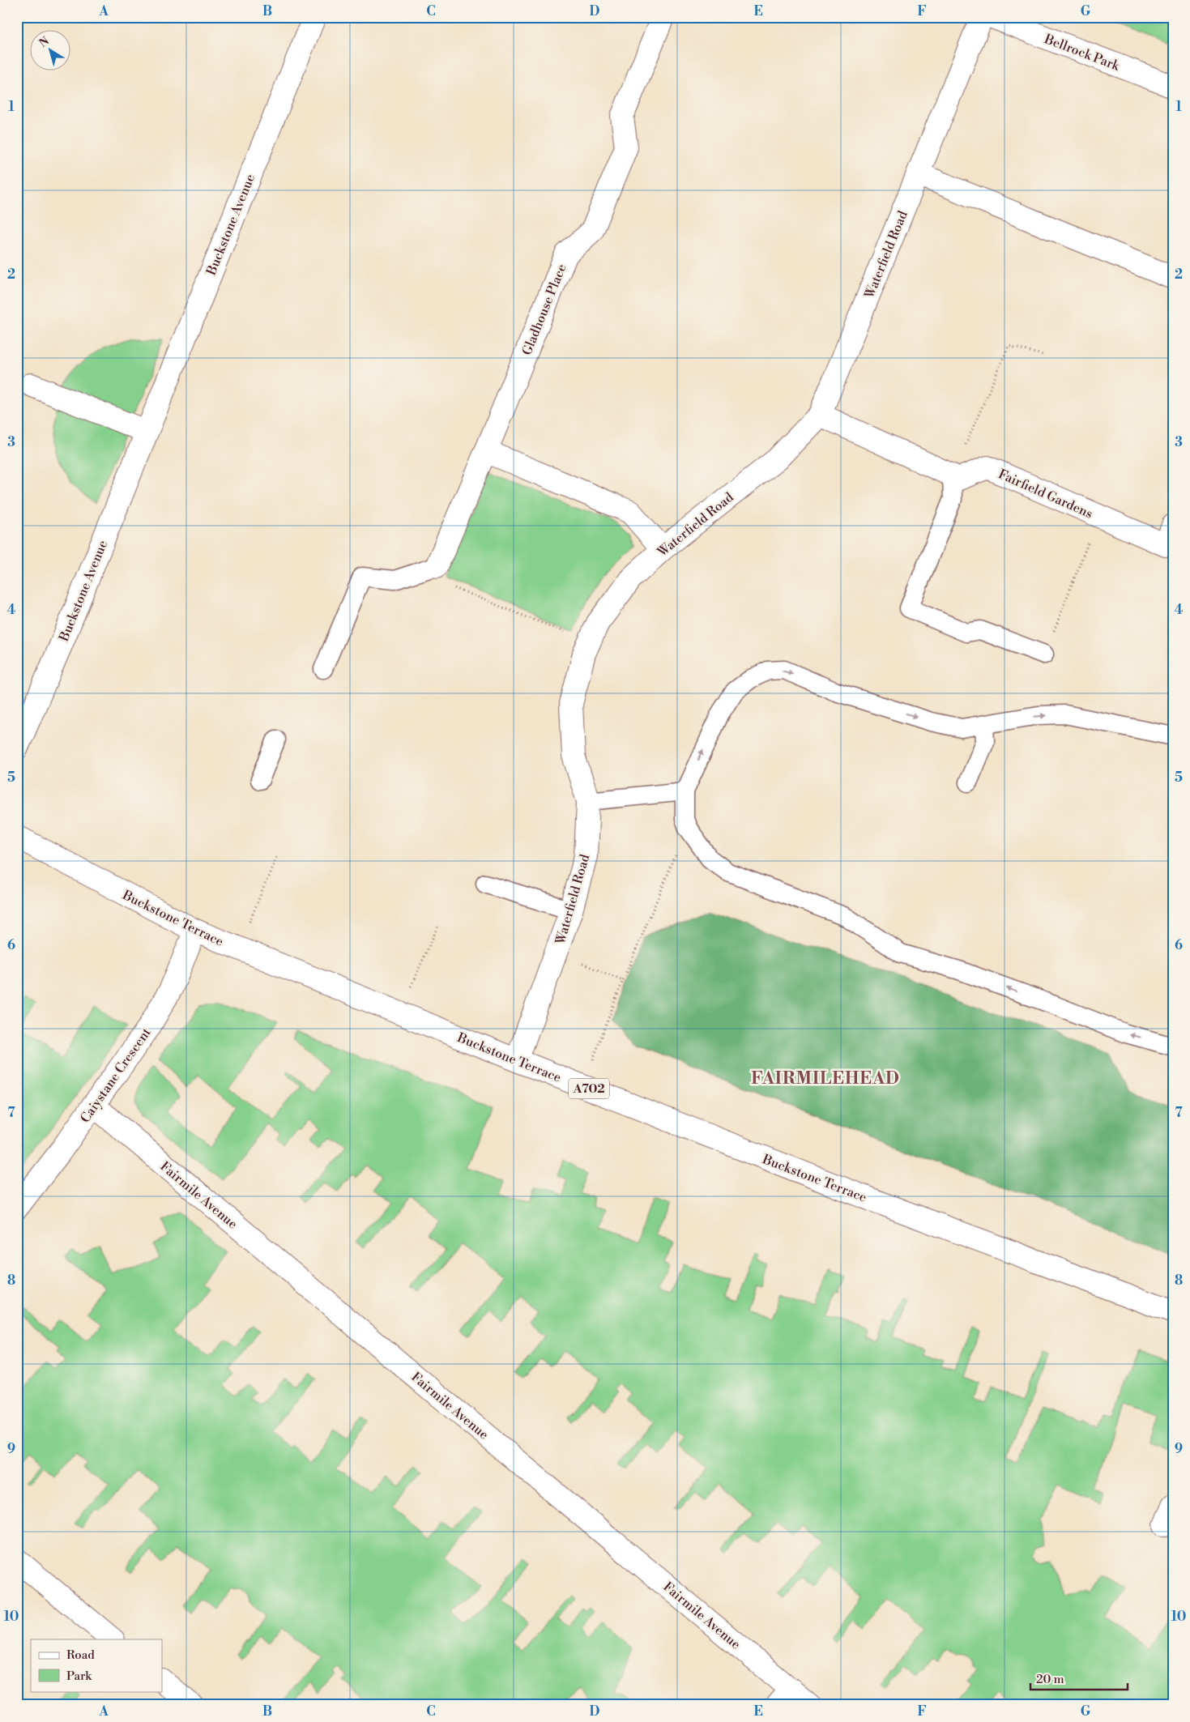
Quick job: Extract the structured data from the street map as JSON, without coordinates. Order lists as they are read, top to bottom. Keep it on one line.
{"streets":{"street":["Bellrock Park","Buckstone Avenue","Waterfield Road","Gladhouse Place","Fairfield Gardens","Buckstone Terrace","Caiystane Crescent","A702","Fairmile Avenue"]},"crossings":[["Waterfield Road","Fairfield Gardens"],["Waterfield Road","Buckstone Terrace"],["Buckstone Terrace","Caiystane Crescent"],["Caiystane Crescent","Fairmile Avenue"]],"districts":["FAIRMILEHEAD"],"legend":["Road","Park"],"scale_bar":"20 m","north":"top left","grid":{"columns":["A","B","C","D","E","F","G"],"rows":["1","2","3","4","5","6","7","8","9","10"]}}
